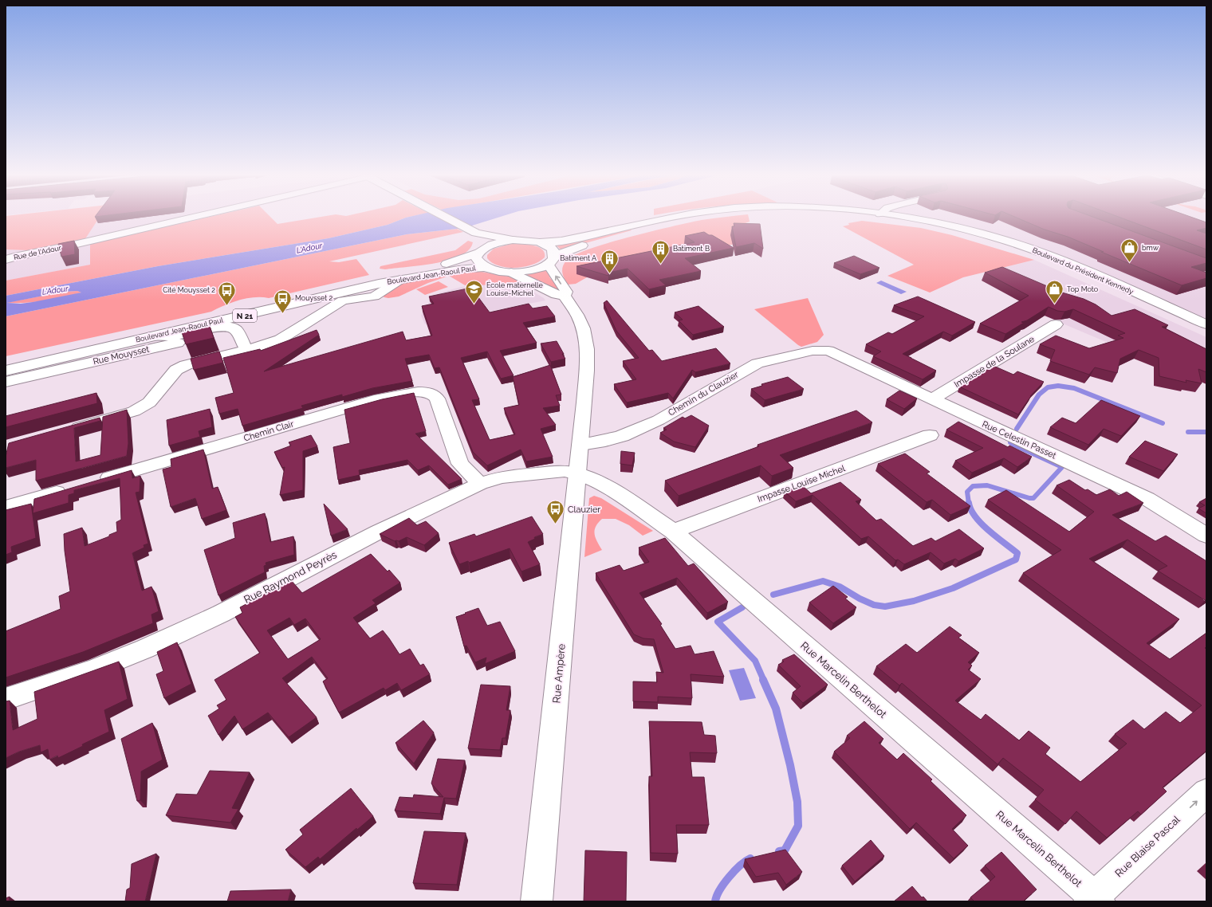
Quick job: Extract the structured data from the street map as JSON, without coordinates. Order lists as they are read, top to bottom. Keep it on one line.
{"streets":{"street":["Rue de l'Adour","Boulevard du Président Kennedy","Boulevard Jean-Raoul Paul","N 21","Rue Mouysset","Impasse de la Soulane","Chemin du Clauzier","Chemin Clair","Rue Celestin Passet","Impasse Louise Michel","Rue Raymond Peyrès","Rue Ampère","Rue Marcelin Berthelot","Rue Blaise Pascal"]},"crossings":[["Boulevard du Président Kennedy","Rue Ampère"],["Boulevard Jean-Raoul Paul","Rue Mouysset"],["Impasse de la Soulane","Rue Celestin Passet"],["Chemin du Clauzier","Rue Celestin Passet"],["Chemin du Clauzier","Rue Ampère"],["Chemin Clair","Rue Raymond Peyrès"],["Impasse Louise Michel","Rue Marcelin Berthelot"],["Rue Raymond Peyrès","Rue Ampère"],["Rue Raymond Peyrès","Rue Marcelin Berthelot"],["Rue Ampère","Rue Marcelin Berthelot"],["Rue Marcelin Berthelot","Rue Blaise Pascal"]],"one_way":["Rue Blaise Pascal"],"water":["L'Adour"],"places":{"shop":["bmw","Top Moto"],"building":["Batiment B","Batiment A"],"school or university":["École maternelle Louise-Michel"],"bus stop":["Cité Mouysset 2","Mouysset 2","Clauzier"]}}
